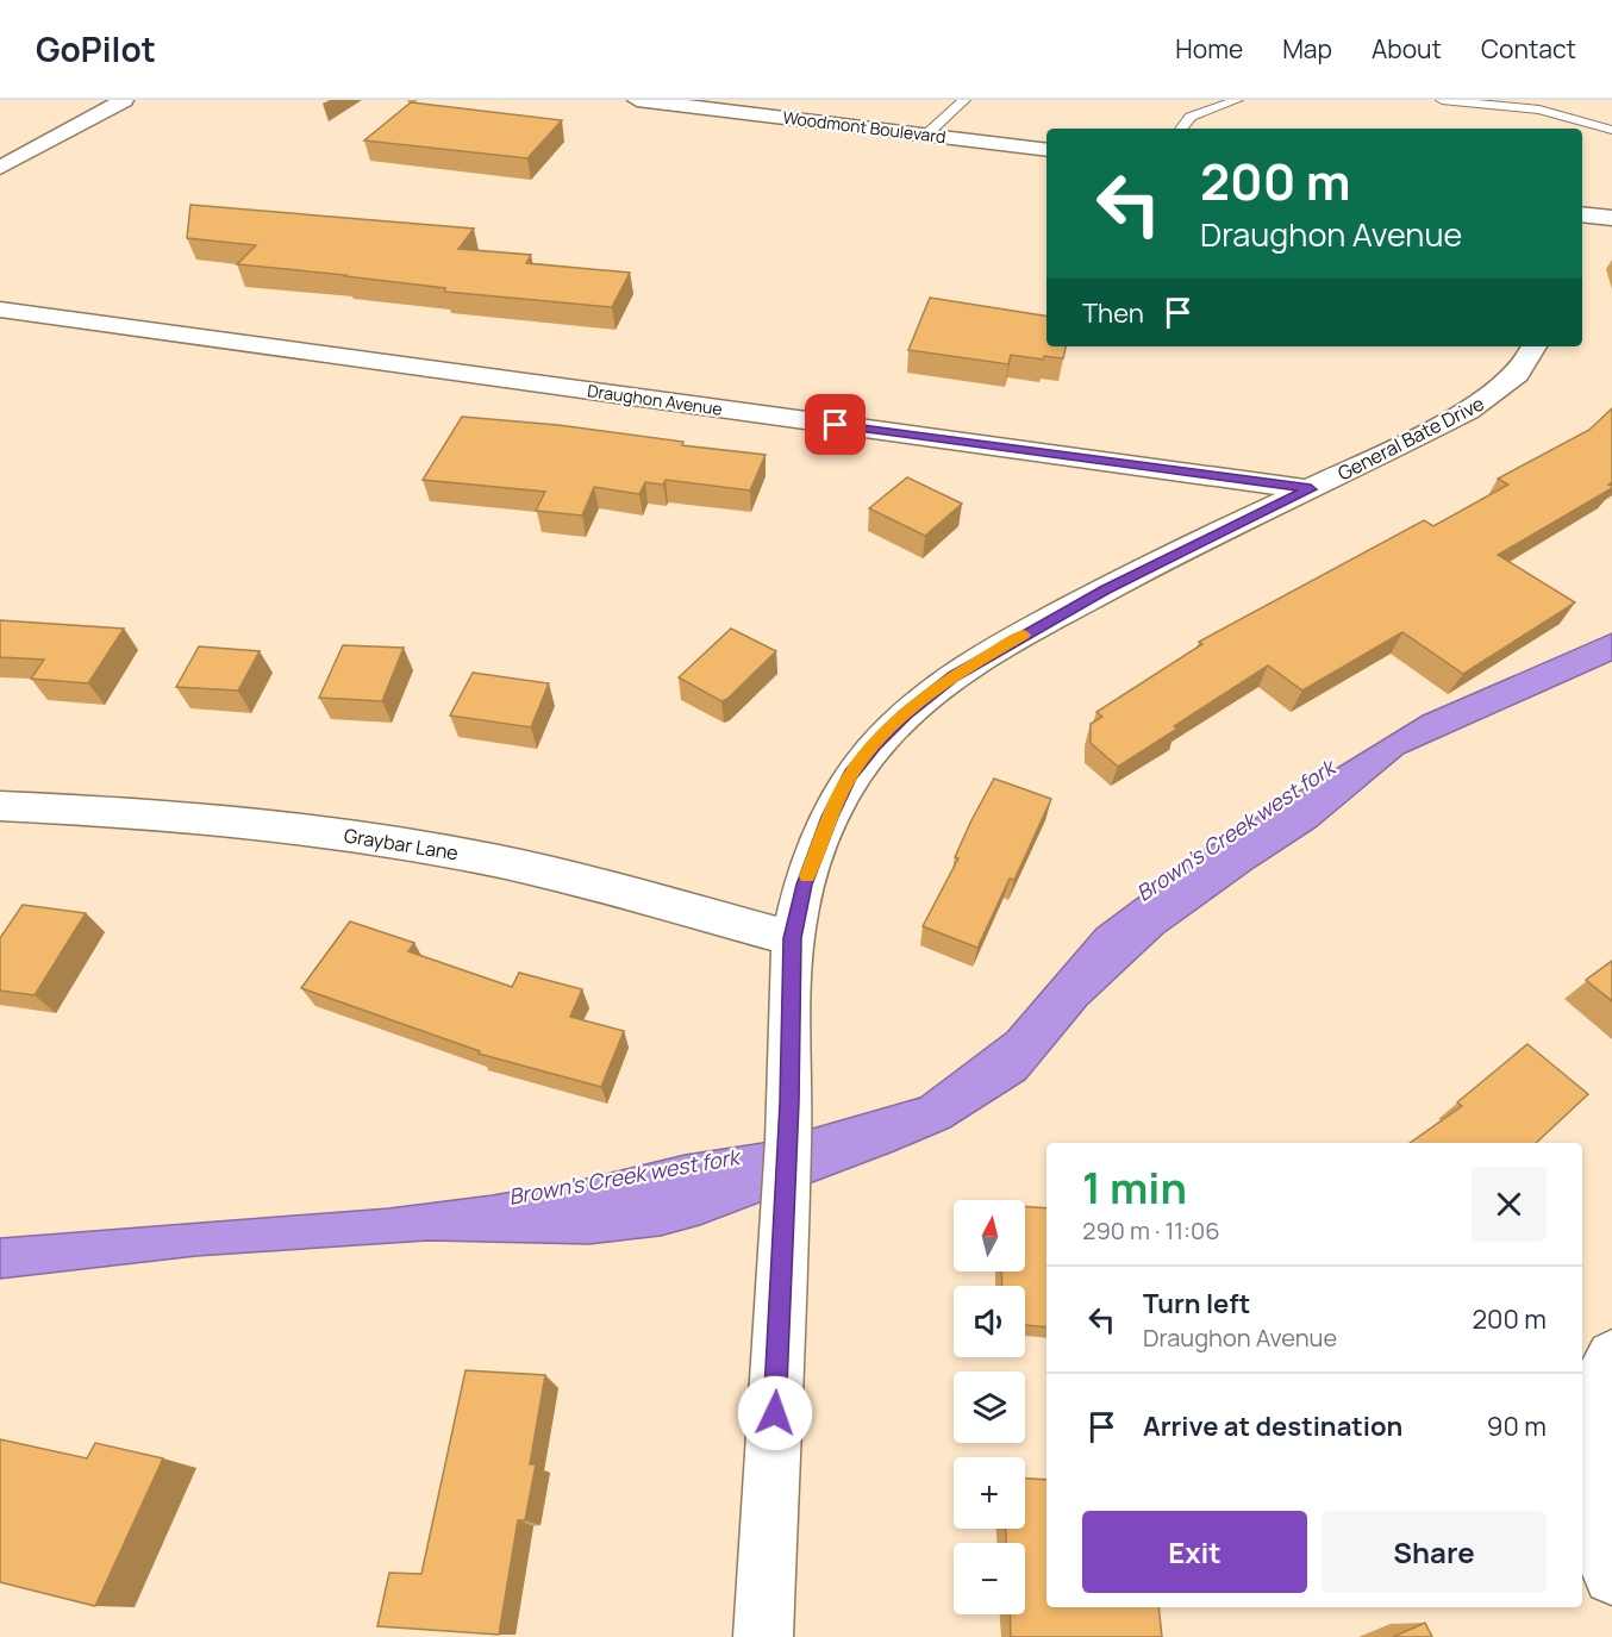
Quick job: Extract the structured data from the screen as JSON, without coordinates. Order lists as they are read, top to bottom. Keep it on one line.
{"streets":{"street":["Woodmont Boulevard","Draughon Avenue","General Bate Drive","Graybar Lane"]},"crossings":[["Draughon Avenue","General Bate Drive"],["General Bate Drive","Graybar Lane"]],"water":["Brown's Creek west fork"],"north":"top","page":{"header":"GoPilot","nav":["Home","Map","About","Contact"],"turn":["200 m","Draughon Avenue"],"then":"Then","heading":["1 min","290 m · 11:06"],"map_buttons":["+","−"],"list":[{"name":"Turn left","note":"Draughon Avenue","value":"200 m"},{"name":"Arrive at destination","value":"90 m"}],"buttons":["Exit","Share"]}}
